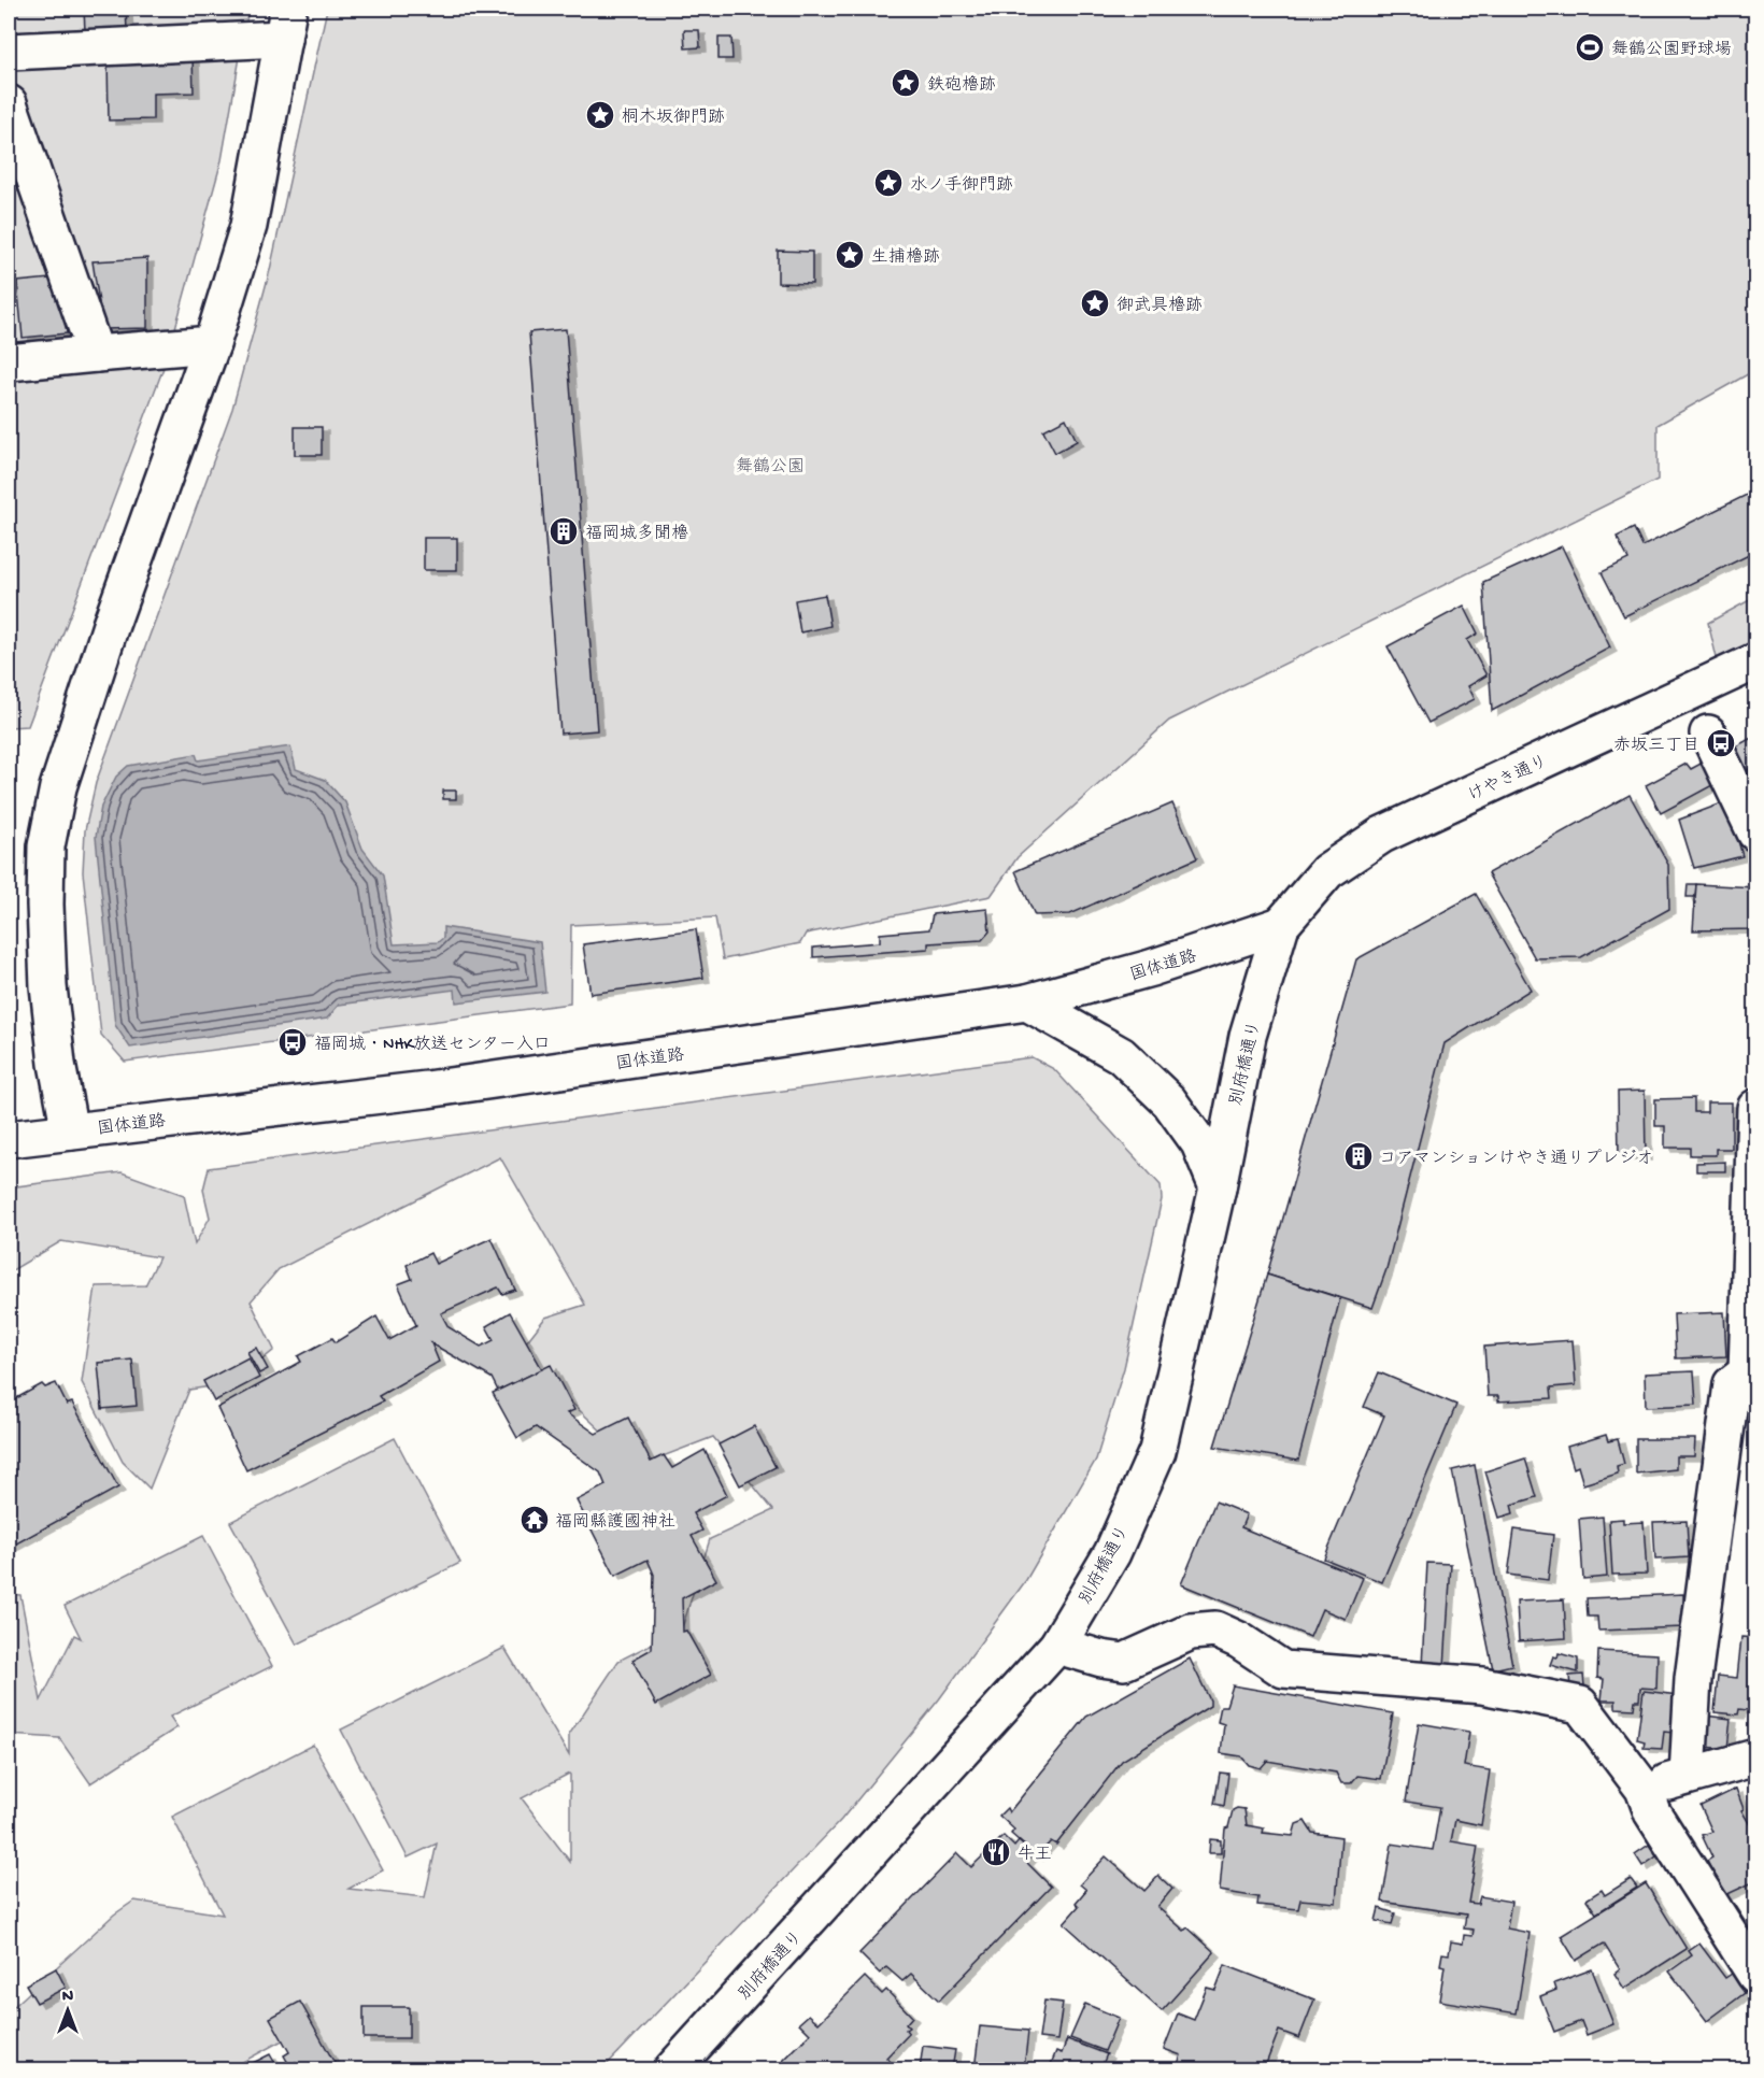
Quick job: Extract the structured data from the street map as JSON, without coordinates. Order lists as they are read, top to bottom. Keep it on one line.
{"streets":{"main road":["けやき通り","国体道路","別府橋通り"]},"crossings":[["けやき通り","国体道路"],["けやき通り","別府橋通り"],["国体道路","別府橋通り"]],"parks":["舞鶴公園"],"places":{"sports":["舞鶴公園野球場"],"place":["鉄砲櫓跡","桐木坂御門跡","水ノ手御門跡","生捕櫓跡","御武具櫓跡"],"building":["福岡城多聞櫓","コアマンションけやき通りプレジオ"],"bus stop":["赤坂三丁目","福岡城・NHK放送センター入口"],"temple":["福岡縣護國神社"],"restaurant":["牛王"]},"north":"top"}
